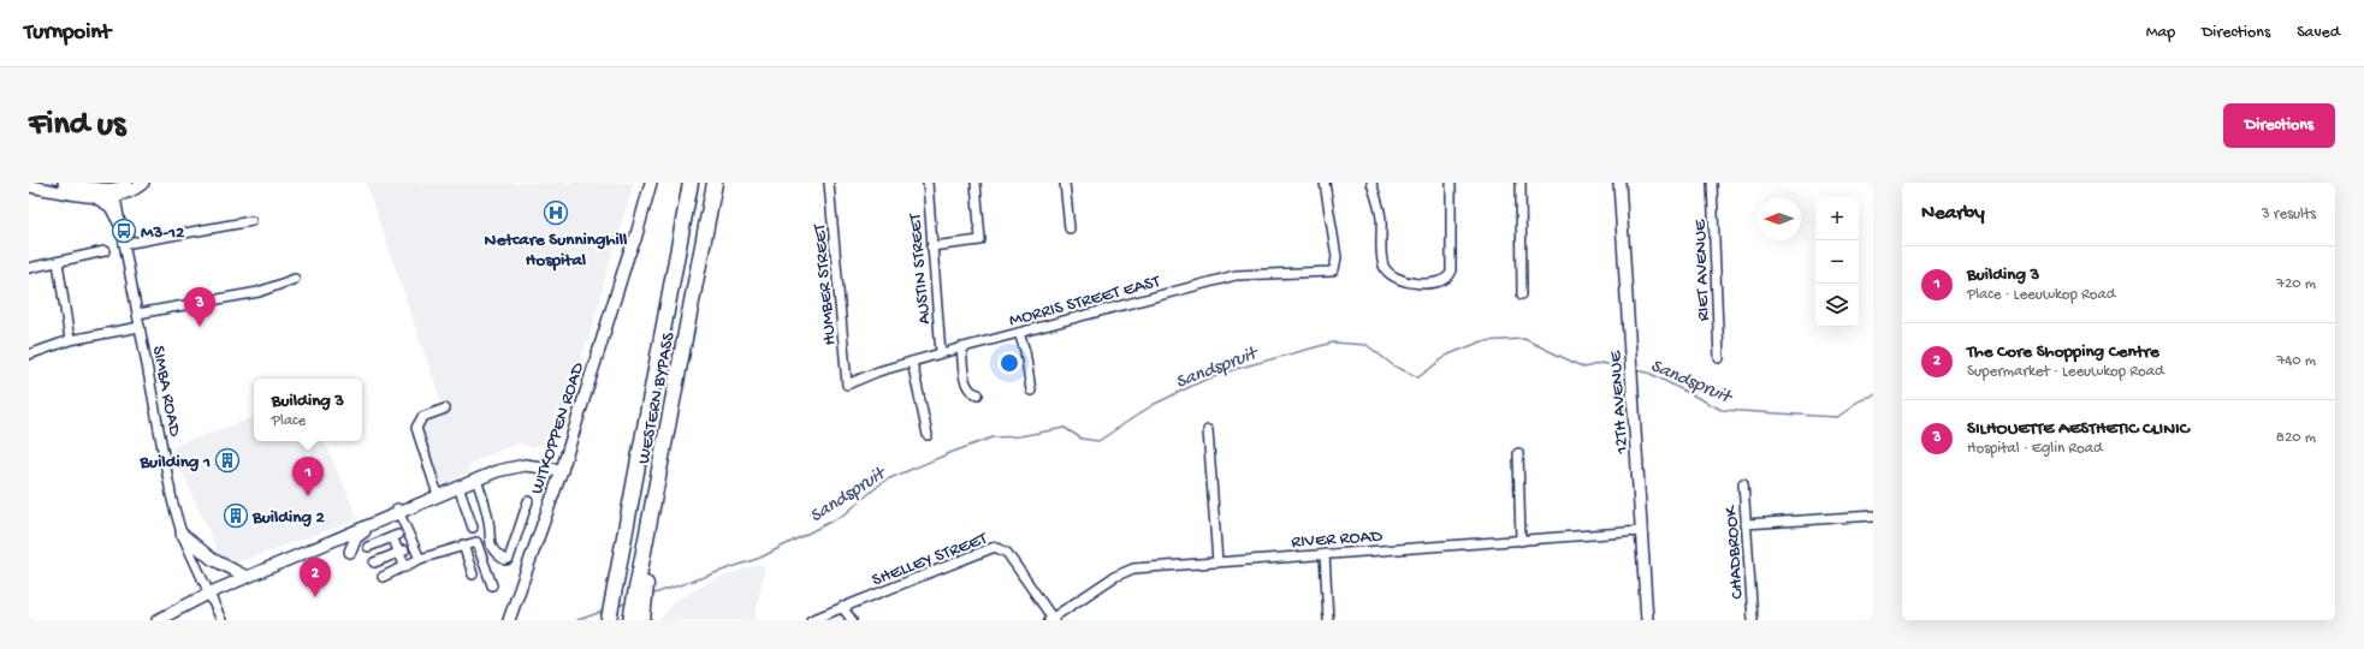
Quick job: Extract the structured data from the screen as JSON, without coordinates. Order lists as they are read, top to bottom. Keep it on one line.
{"streets":{"highway":["WESTERN BYPASS"],"main road":["12TH AVENUE","WITKOPPEN ROAD"],"street":["AUSTIN STREET","RIET AVENUE","HUMBER STREET","MORRIS STREET EAST","SIMBA ROAD","RIVER ROAD","CHADBROOK","SHELLEY STREET"]},"crossings":[["AUSTIN STREET","MORRIS STREET EAST"],["HUMBER STREET","MORRIS STREET EAST"],["12TH AVENUE","RIVER ROAD"],["RIVER ROAD","SHELLEY STREET"]],"water":["Sandspruit"],"places":{"hospital":["Netcare Sunninghill Hospital"],"bus stop":["M3-12"],"building":["Building 1","Building 2"]},"north":"left","page":{"header":"Turnpoint","nav":["Map","Directions","Saved"],"buttons":"Directions","title":"Find us","heading":["Nearby","3 results"],"map_buttons":["+","−"],"list":[{"mark":"1","name":"Building 3","note":"Place · Leeuwkop Road","value":"720 m"},{"mark":"2","name":"The Core Shopping Centre","note":"Supermarket · Leeuwkop Road","value":"740 m"},{"mark":"3","name":"SILHOUETTE AESTHETIC CLINIC","note":"Hospital · Eglin Road","value":"820 m"}],"pins":["3","1","2"],"popup":["Building 3","Place"]}}
